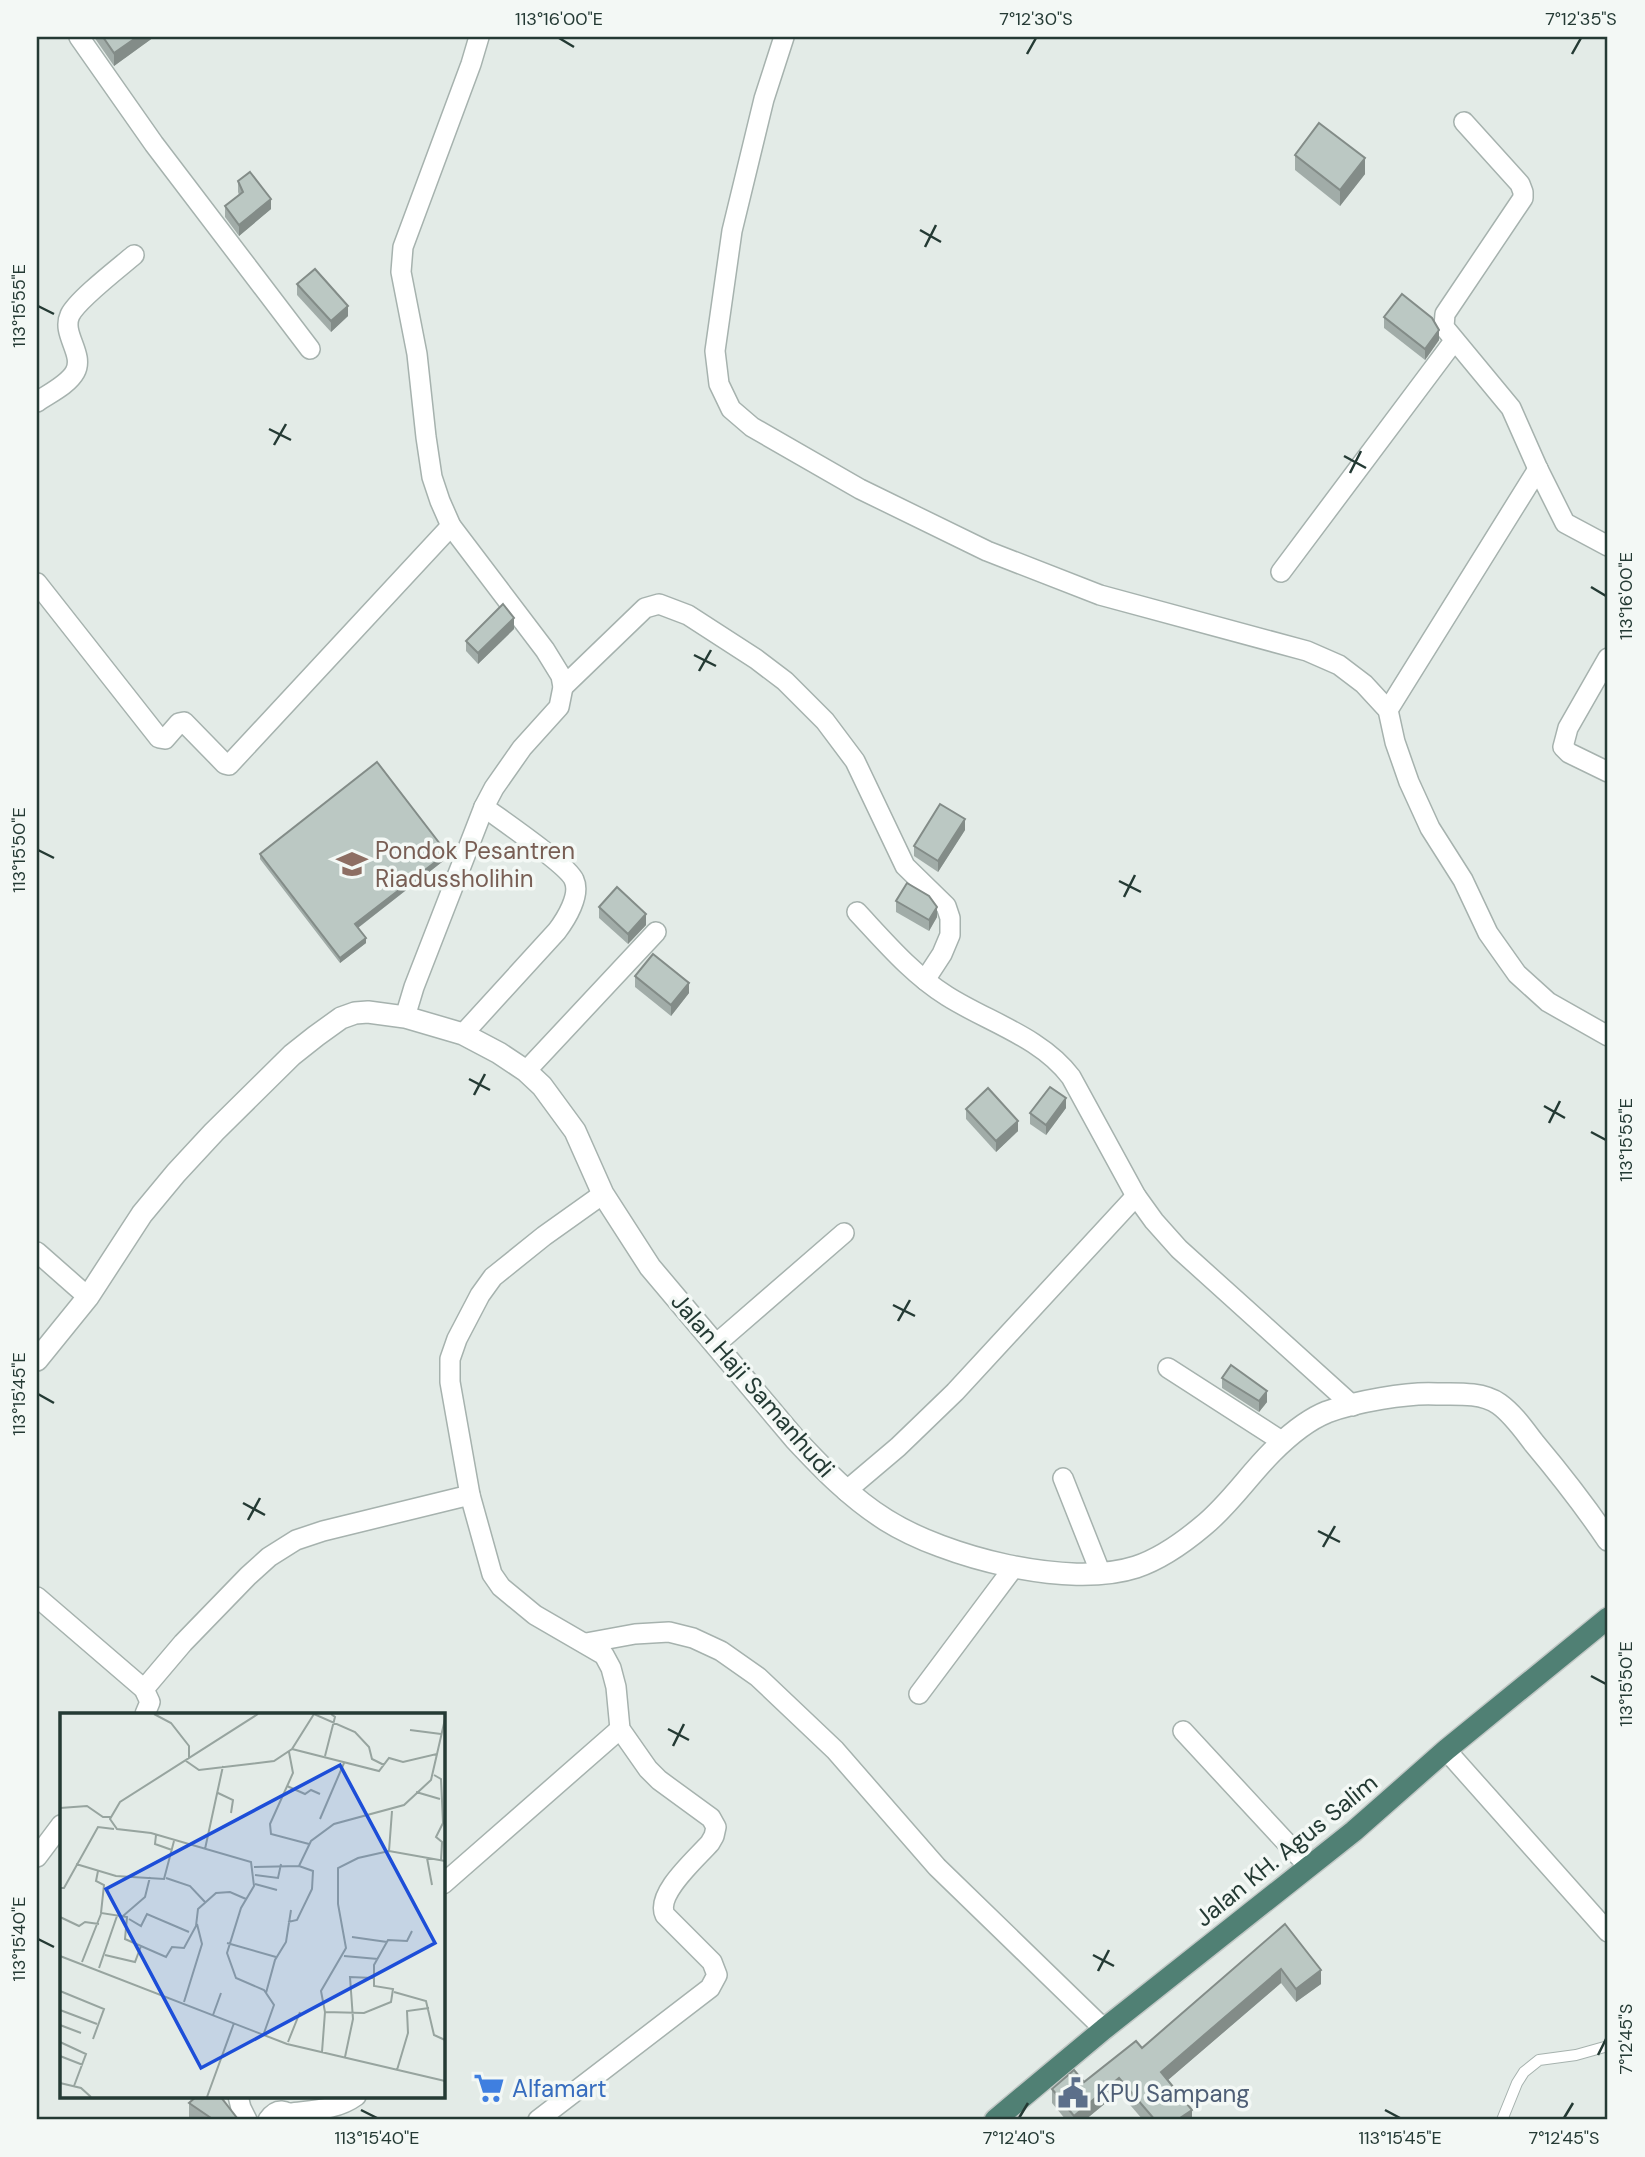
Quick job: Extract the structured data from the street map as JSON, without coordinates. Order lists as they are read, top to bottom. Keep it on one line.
{"streets":{"highway":["Jalan KH. Agus Salim"],"street":["Jalan Haji Samanhudi"]},"places":{"school or university":["Pondok Pesantren Riadussholihin"],"supermarket":["Alfamart"],"public building":["KPU Sampang"]},"coordinates":["113°16'00\"E","7°12'30\"S","7°12'35\"S","113°15'55\"E","113°15'50\"E","113°15'45\"E","113°15'40\"E","7°12'45\"S","7°12'40\"S"]}
